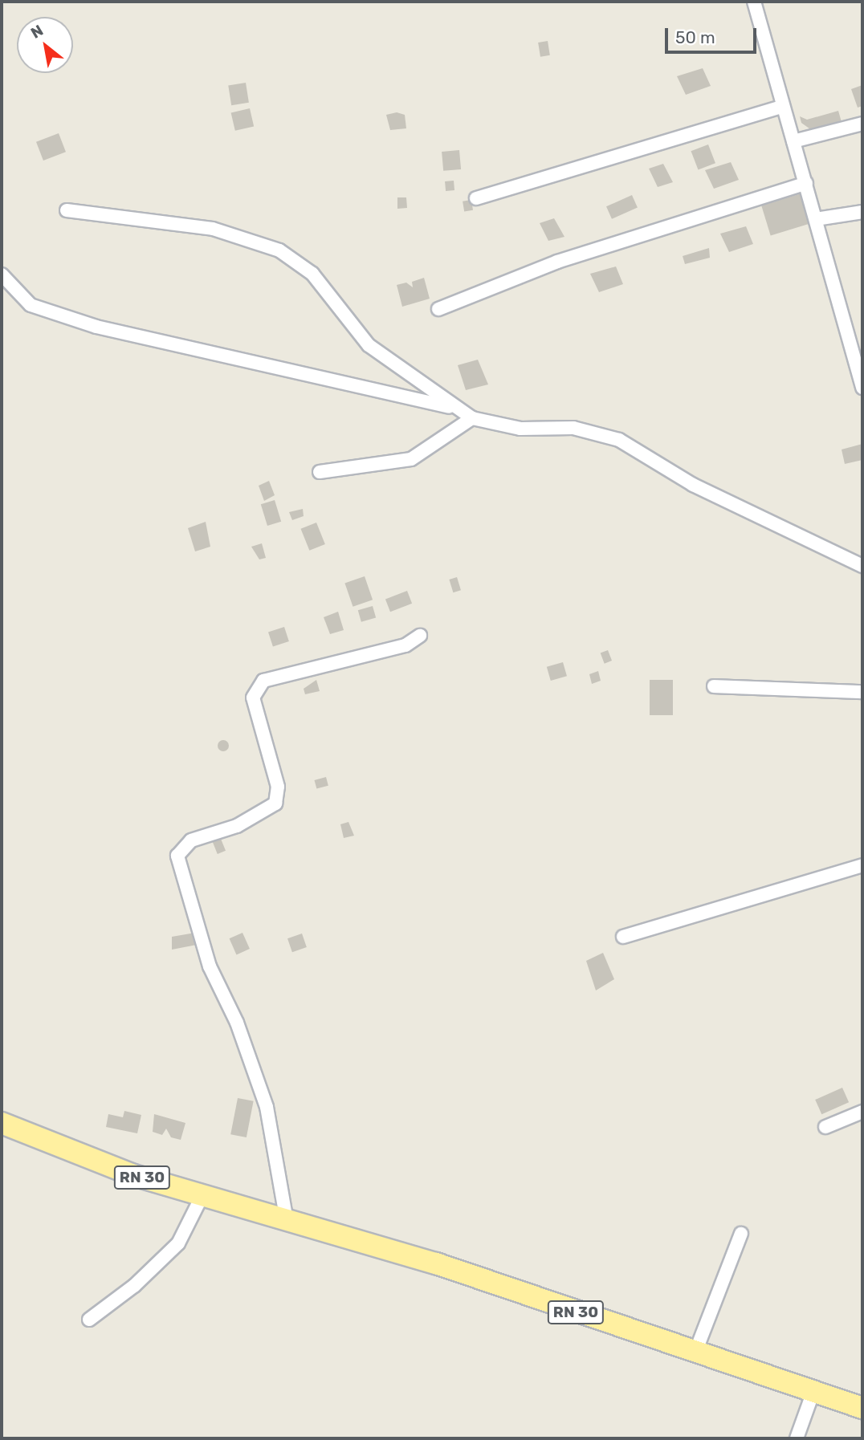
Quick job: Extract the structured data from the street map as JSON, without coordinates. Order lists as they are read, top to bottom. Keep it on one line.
{"streets":{"main road":["RN 30"]},"scale_bar":"50 m","north":"top left"}
